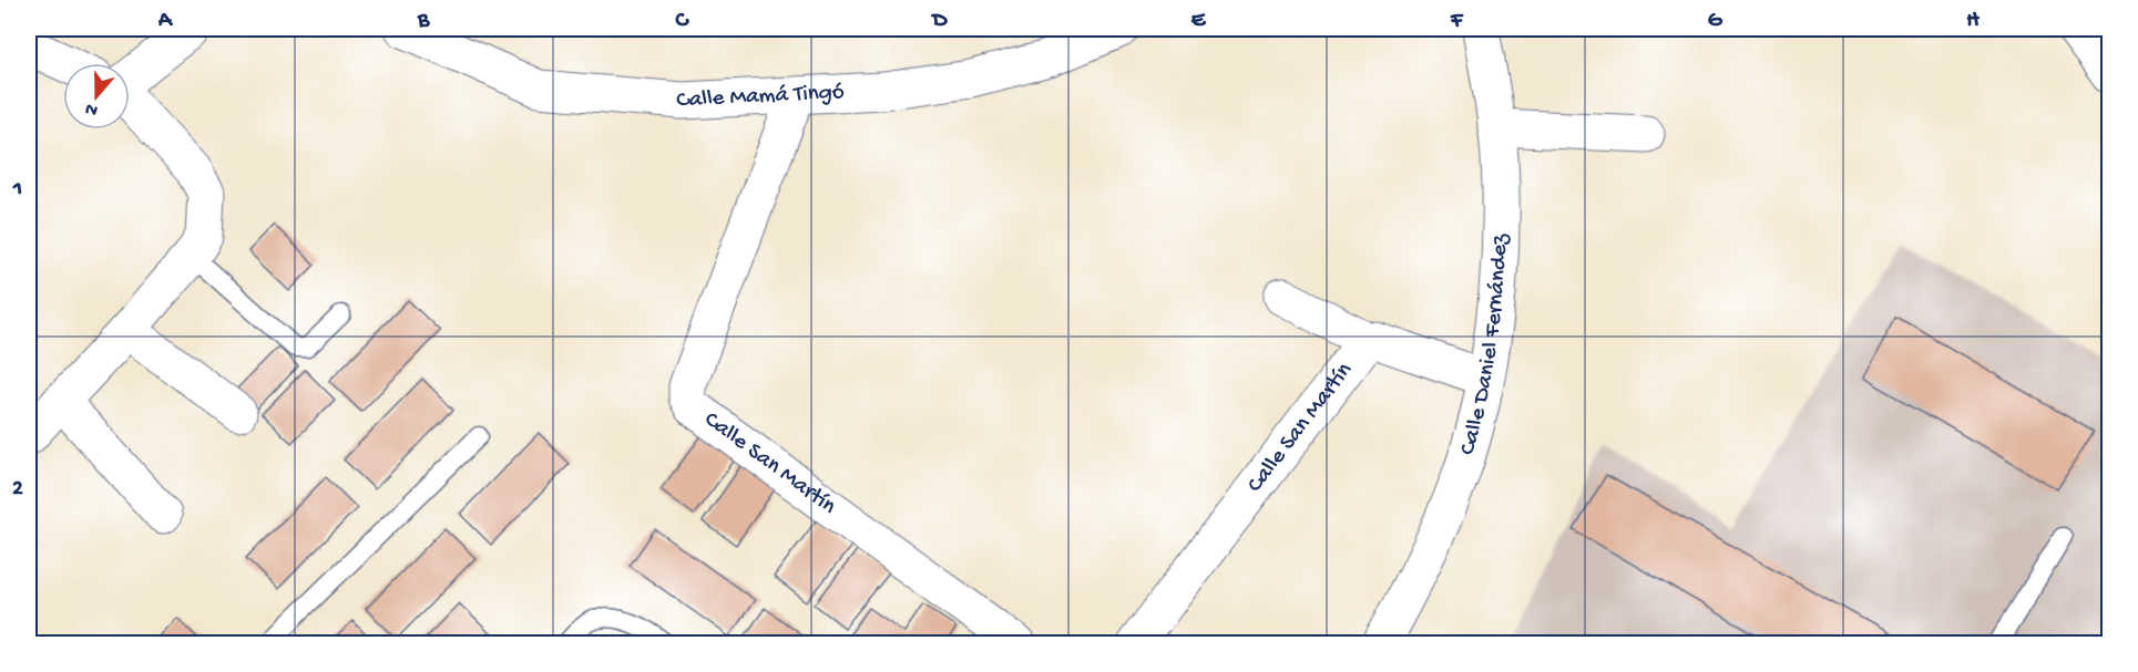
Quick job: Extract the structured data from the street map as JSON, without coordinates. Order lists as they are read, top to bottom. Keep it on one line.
{"streets":{"street":["Calle Mamá Tingó","Calle Daniel Fernández","Calle San Martín"]},"crossings":[["Calle Mamá Tingó","Calle San Martín"],["Calle Daniel Fernández","Calle San Martín"]],"north":"bottom","grid":{"columns":["A","B","C","D","E","F","G","H"],"rows":["1","2"]}}
